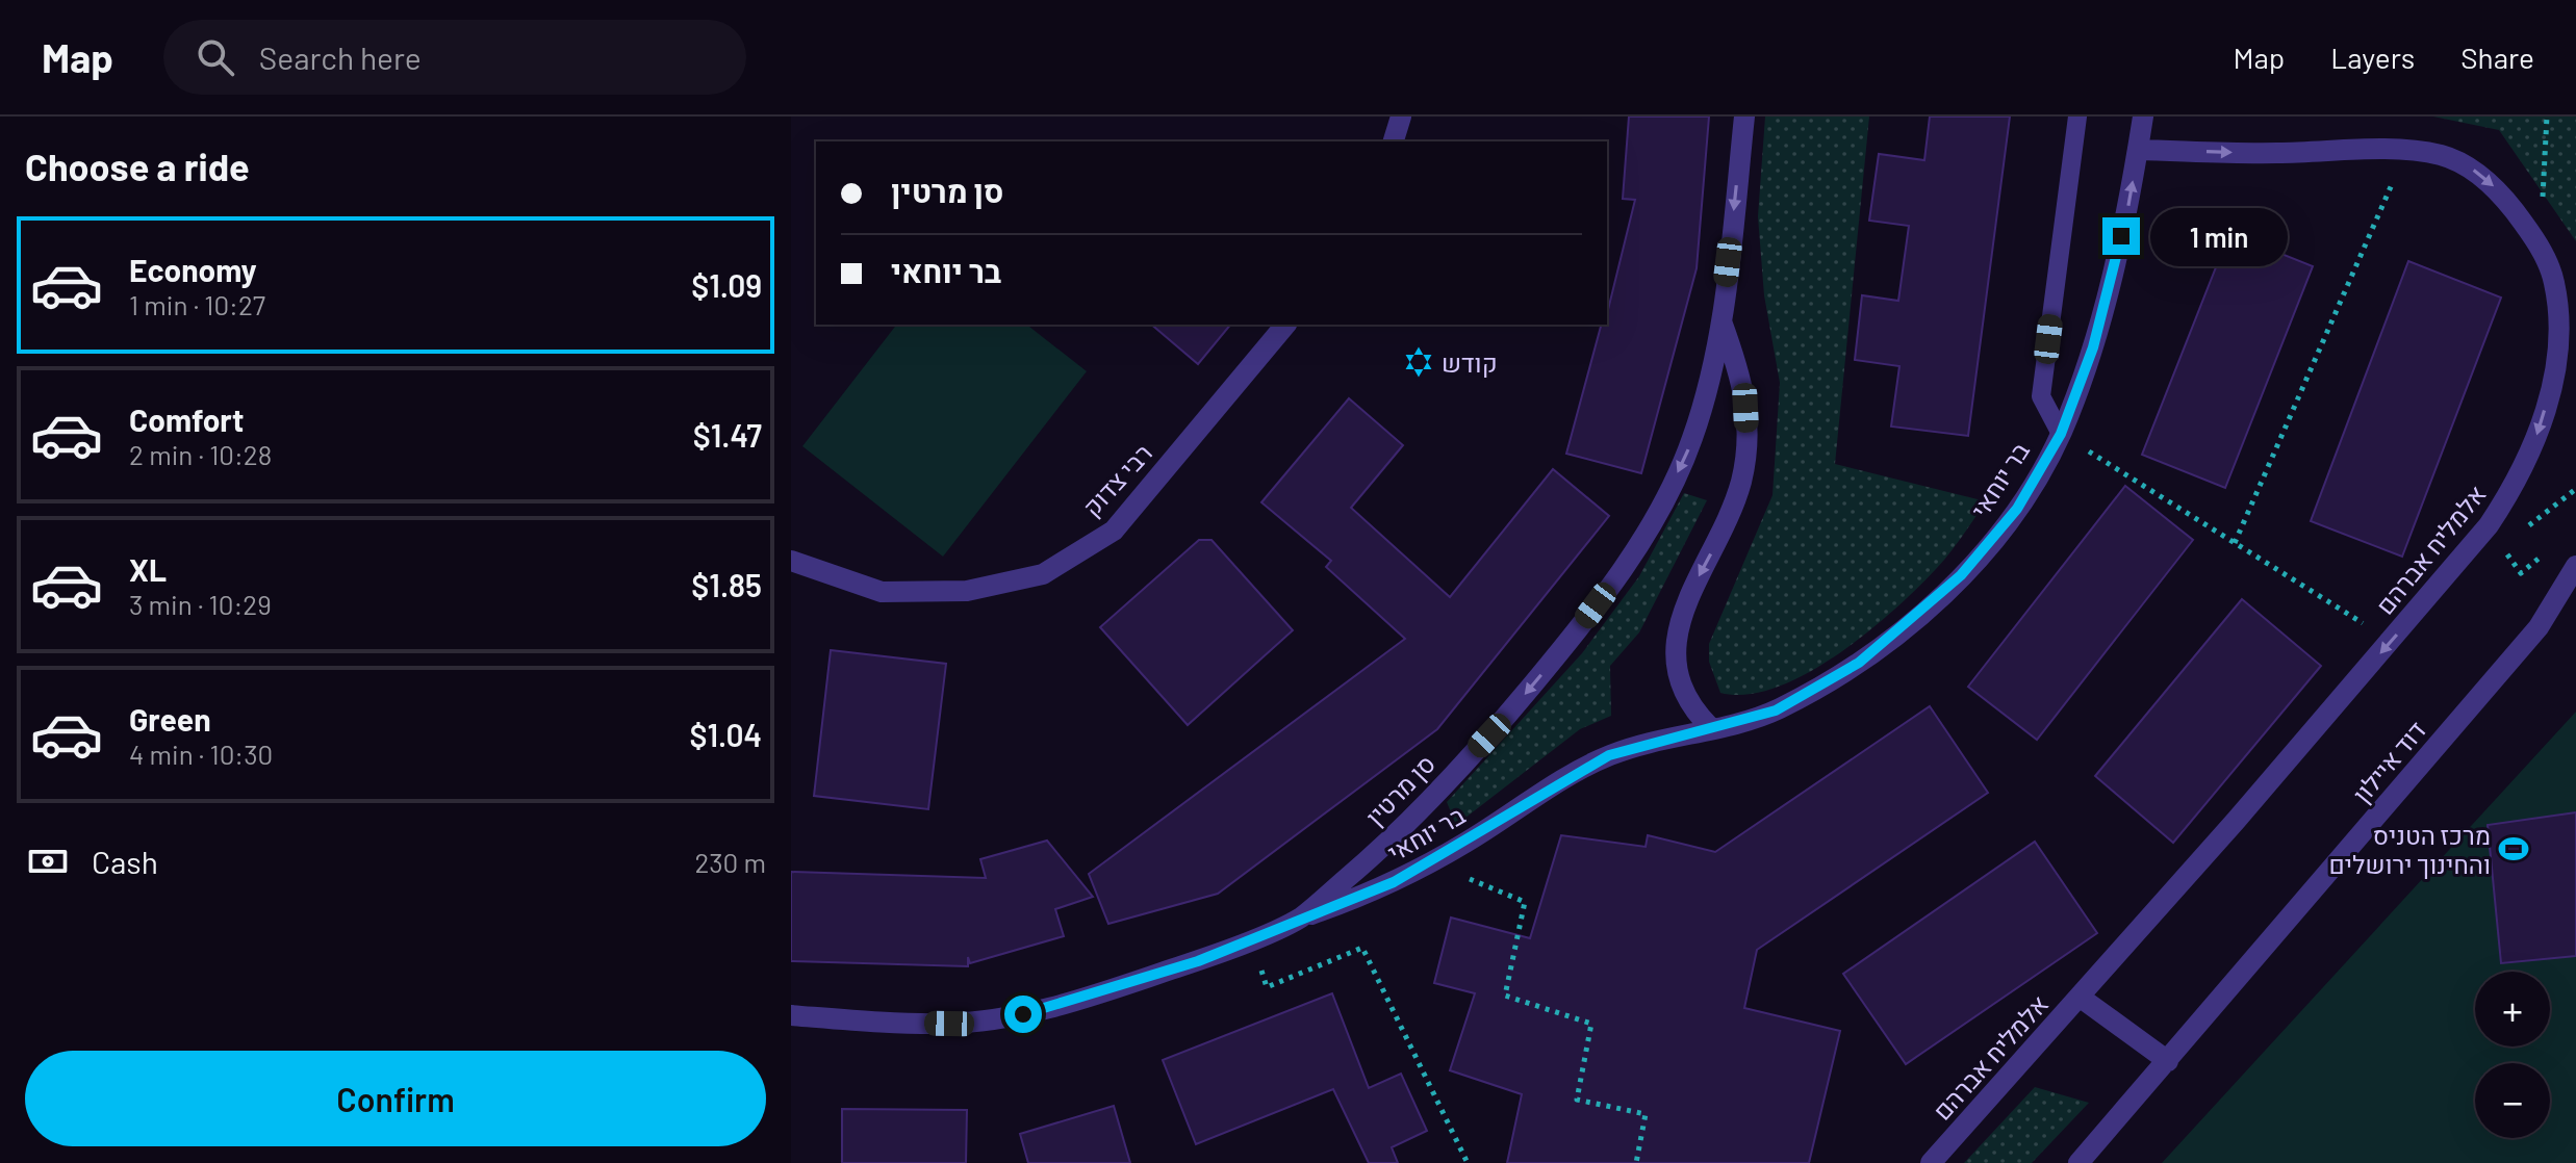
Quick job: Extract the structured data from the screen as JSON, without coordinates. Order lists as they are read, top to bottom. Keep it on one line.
{"streets":{"street":["רבי צדוק","בר יוחאי","אלמליח אברהם","דוד איילון","סן מרטין"]},"crossings":[["בר יוחאי","אלמליח אברהם"],["בר יוחאי","סן מרטין"]],"one_way":["סן מרטין"],"places":{"synagogue":["קודש"],"sports":["מרכז הטניס והחינוך ירושלים"]},"page":{"header":"Map","search":"Search here","nav":["Map","Layers","Share"],"heading":"Choose a ride","banner":["סן מרטין","בר יוחאי"],"bubble":"1 min","list":[{"name":"Economy","note":"1 min · 10:27","value":"$1.09"},{"name":"Comfort","note":"2 min · 10:28","value":"$1.47"},{"name":"XL","note":"3 min · 10:29","value":"$1.85"},{"name":"Green","note":"4 min · 10:30","value":"$1.04"}],"pay":["Cash","230 m"],"map_buttons":["+","−"],"buttons":"Confirm"}}
